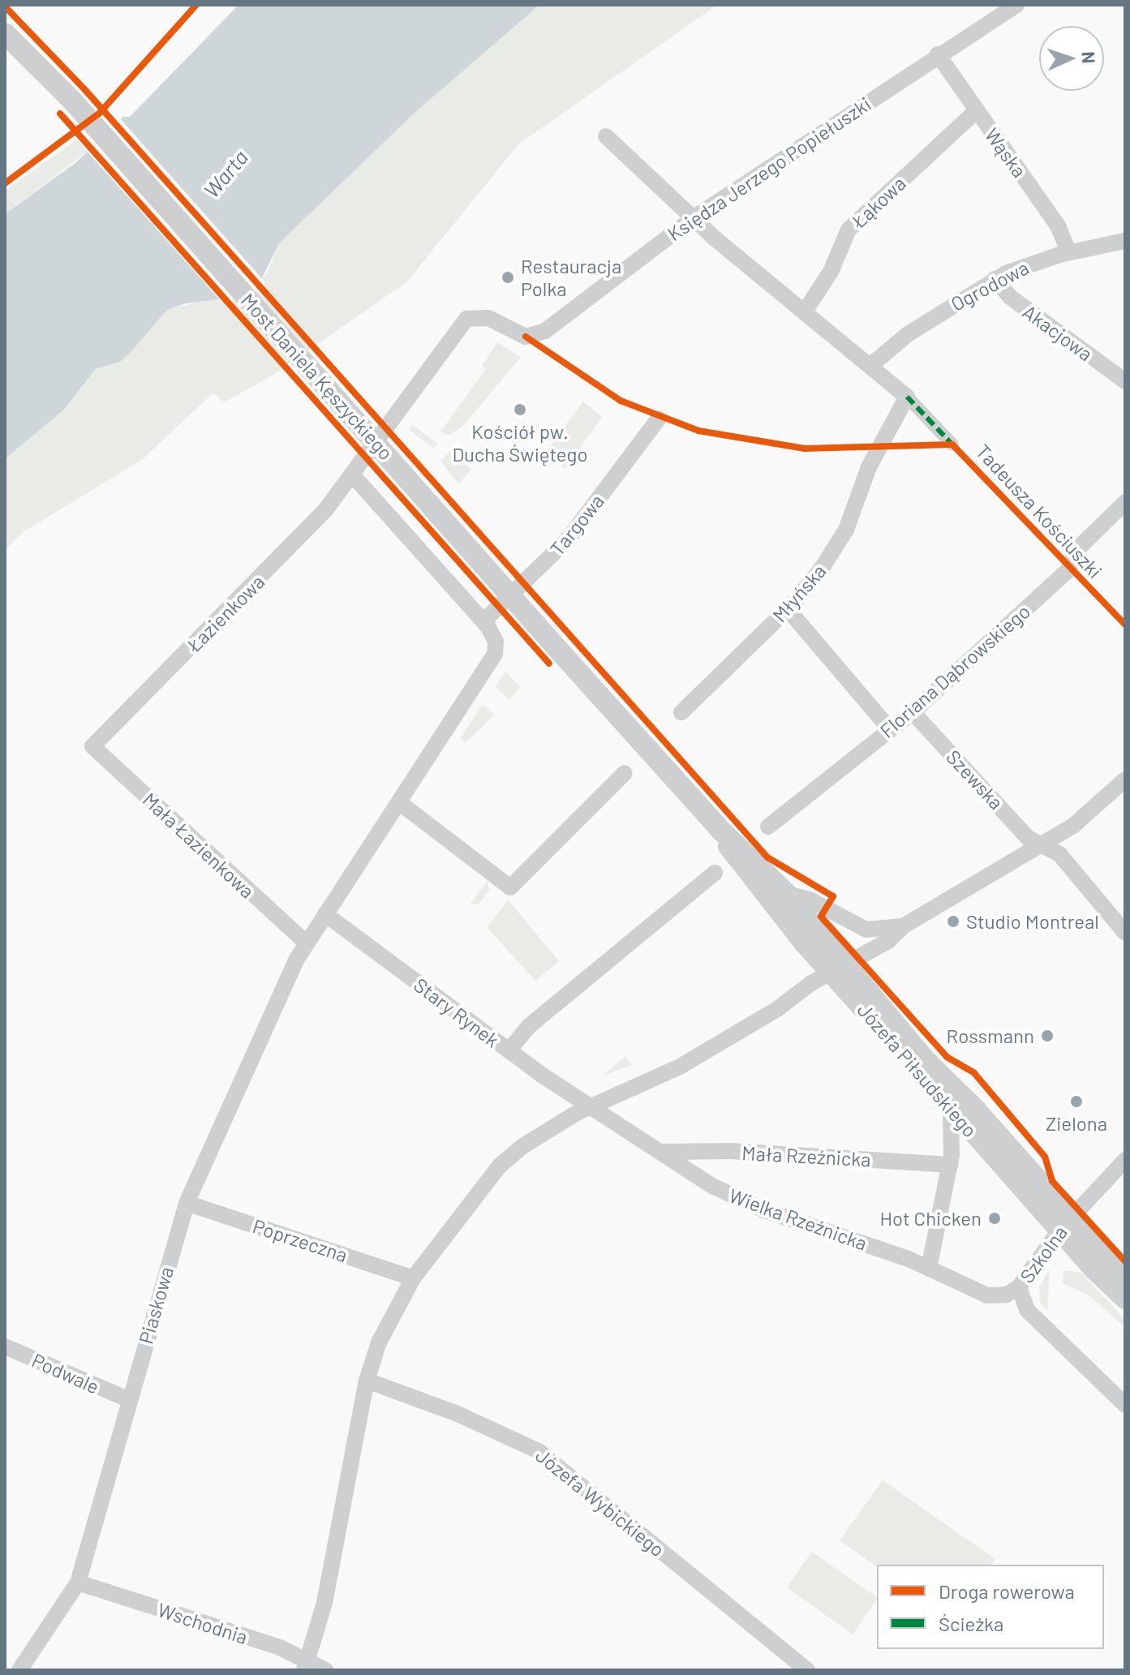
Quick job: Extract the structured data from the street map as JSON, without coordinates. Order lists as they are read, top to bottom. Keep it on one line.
{"streets":{"street":["Wąska","Księdza Jerzego Popiełuszki","Łąkowa","Ogrodowa","Akacjowa","Most Daniela Kęszyckiego","Tadeusza Kościuszki","Targowa","Młyńska","Łazienkowa","Floriana Dąbrowskiego","Szewska","Mała Łazienkowa","Stary Rynek","Józefa Piłsudskiego","Mała Rzeźnicka","Wielka Rzeźnicka","Poprzeczna","Szkolna","Piaskowa","Podwale","Józefa Wybickiego","Wschodnia"]},"crossings":[["Wąska","Księdza Jerzego Popiełuszki"],["Wąska","Łąkowa"],["Wąska","Ogrodowa"],["Księdza Jerzego Popiełuszki","Tadeusza Kościuszki"],["Księdza Jerzego Popiełuszki","Łazienkowa"],["Łąkowa","Tadeusza Kościuszki"],["Ogrodowa","Akacjowa"],["Ogrodowa","Tadeusza Kościuszki"],["Most Daniela Kęszyckiego","Józefa Piłsudskiego"],["Tadeusza Kościuszki","Młyńska"],["Łazienkowa","Mała Łazienkowa"],["Floriana Dąbrowskiego","Szewska"],["Mała Łazienkowa","Piaskowa"],["Stary Rynek","Wielka Rzeźnicka"],["Józefa Piłsudskiego","Szkolna"],["Mała Rzeźnicka","Wielka Rzeźnicka"],["Wielka Rzeźnicka","Szkolna"],["Poprzeczna","Piaskowa"],["Piaskowa","Podwale"],["Piaskowa","Wschodnia"]],"water":["Warta"],"places":["Restauracja Polka","Kościół pw. Ducha Świętego","Studio Montreal","Rossmann","Zielona","Hot Chicken"],"legend":["Droga rowerowa","Ścieżka"],"north":"right"}
